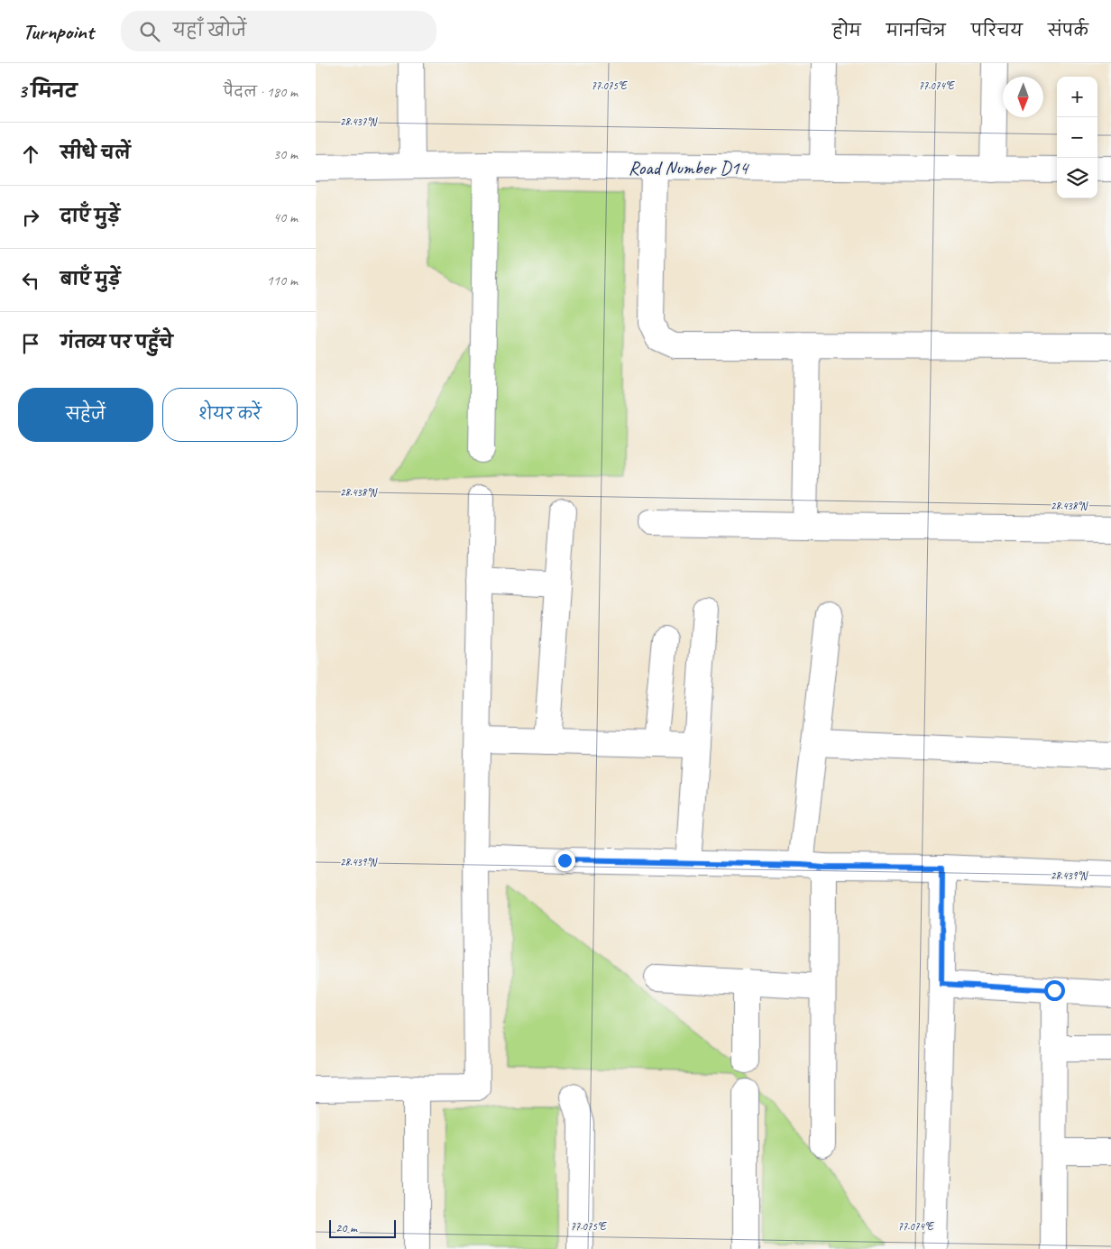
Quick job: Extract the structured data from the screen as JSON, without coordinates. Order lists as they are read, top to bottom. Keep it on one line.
{"streets":{"street":["Road Number D14"]},"scale_bar":"20 m","north":"bottom","page":{"header":"Turnpoint","search":"यहाँ खोजें","nav":["होम","मानचित्र","परिचय","संपर्क"],"heading":["3 मिनट","पैदल · 180 m"],"map_buttons":["+","−"],"list":[["सीधे चलें","30 m"],["दाएँ मुड़ें","40 m"],["बाएँ मुड़ें","110 m"],"गंतव्य पर पहुँचे"],"buttons":["सहेजें","शेयर करें"],"scale":"20 m"},"coordinates":["77.075°E","77.074°E","28.437°N","28.438°N","28.439°N"]}
